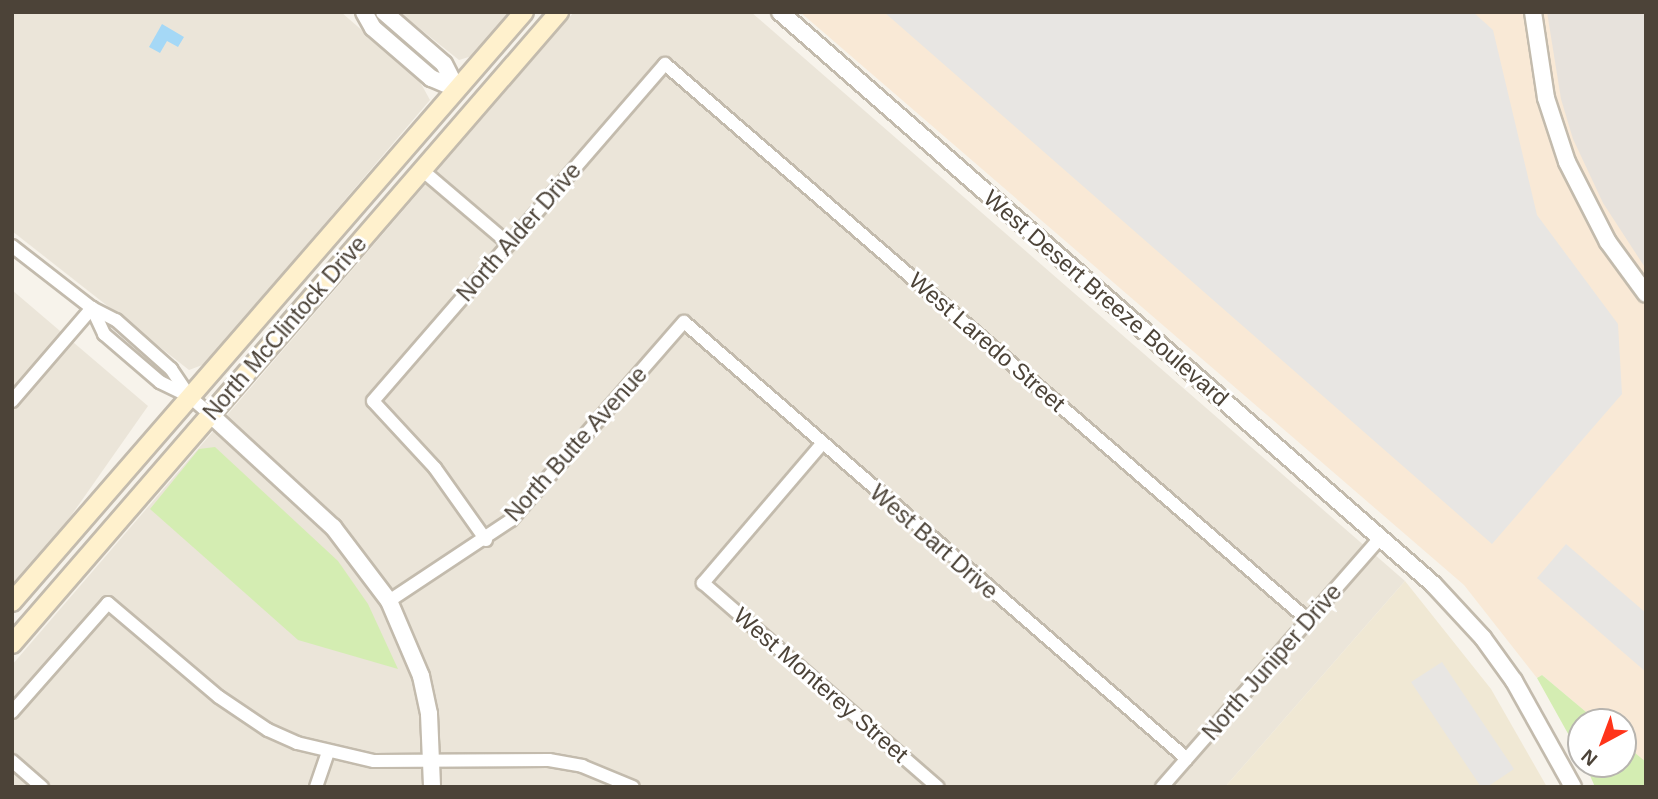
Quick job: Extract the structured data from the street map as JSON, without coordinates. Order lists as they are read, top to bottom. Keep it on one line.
{"streets":{"main road":["North McClintock Drive"],"street":["North Alder Drive","West Desert Breeze Boulevard","West Laredo Street","North Butte Avenue","West Bart Drive","North Juniper Drive","West Monterey Street"]},"crossings":[["North Alder Drive","West Laredo Street"],["North Alder Drive","North Butte Avenue"],["West Desert Breeze Boulevard","North Juniper Drive"],["West Laredo Street","North Juniper Drive"],["North Butte Avenue","West Bart Drive"],["West Bart Drive","North Juniper Drive"],["West Bart Drive","West Monterey Street"]],"north":"bottom left"}
